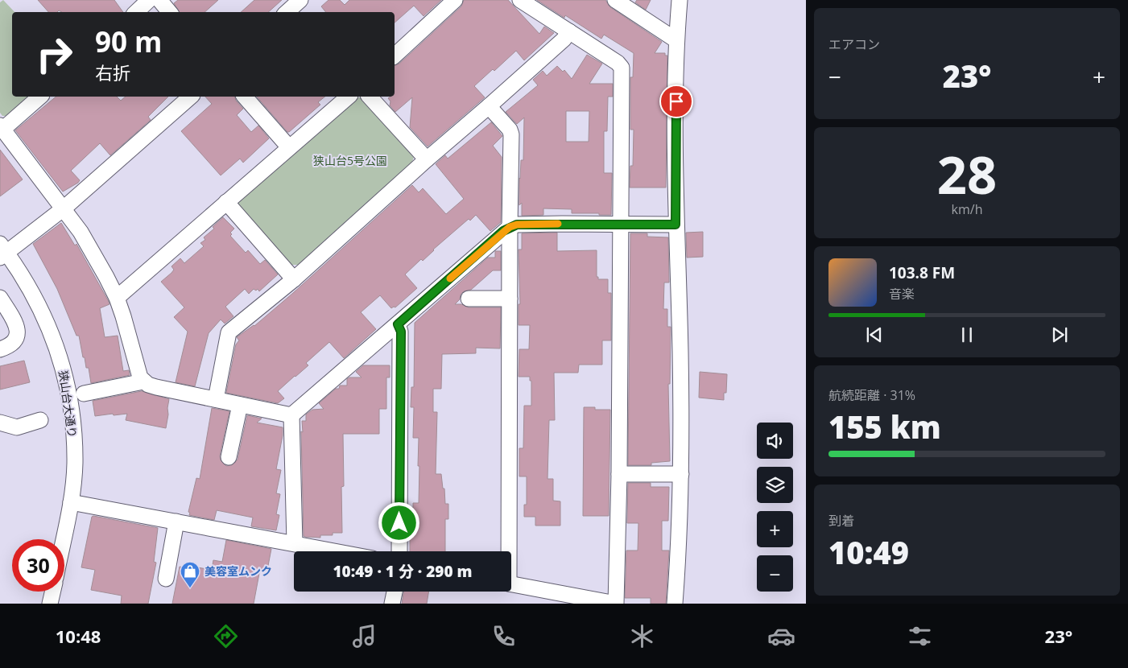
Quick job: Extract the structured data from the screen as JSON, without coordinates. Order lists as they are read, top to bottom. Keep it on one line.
{"streets":{"street":["狭山台大通り"]},"parks":["狭山台5号公園"],"places":{"shop":["美容室ムンク"]},"page":{"tile":["エアコン",["28","km/h"],["航続距離 · 31%","155 km"],["到着","10:49"]],"turn":["90 m","右折"],"heat":["−","23°","+"],"song":["103.8 FM","音楽"],"map_buttons":["+","−"],"limit":"30","trip":"10:49 · 1 分 · 290 m","tabs":["10:48","23°"]}}
